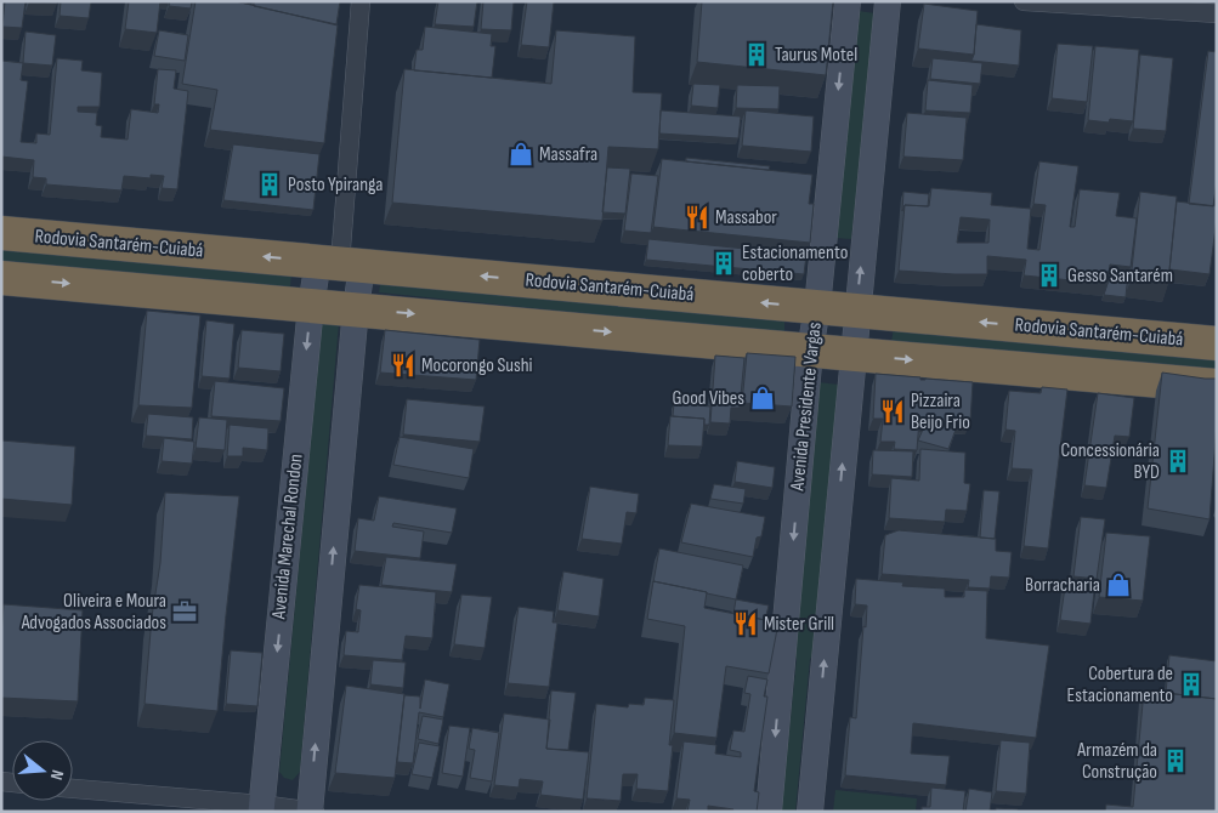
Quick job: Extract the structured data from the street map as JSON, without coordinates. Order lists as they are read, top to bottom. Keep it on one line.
{"streets":{"highway":["Rodovia Santarém-Cuiabá"],"street":["Avenida Presidente Vargas","Avenida Marechal Rondon"]},"crossings":[["Rodovia Santarém-Cuiabá","Avenida Presidente Vargas"],["Rodovia Santarém-Cuiabá","Avenida Marechal Rondon"]],"places":{"building":["Taurus Motel","Posto Ypiranga","Estacionamento coberto","Gesso Santarém","Concessionária BYD","Cobertura de Estacionamento","Armazém da Construção"],"shop":["Massafra","Good Vibes","Borracharia"],"restaurant":["Massabor","Mocorongo Sushi","Pizzaira Beijo Frio","Mister Grill"],"office":["Oliveira e Moura Advogados Associados"]},"north":"right"}
